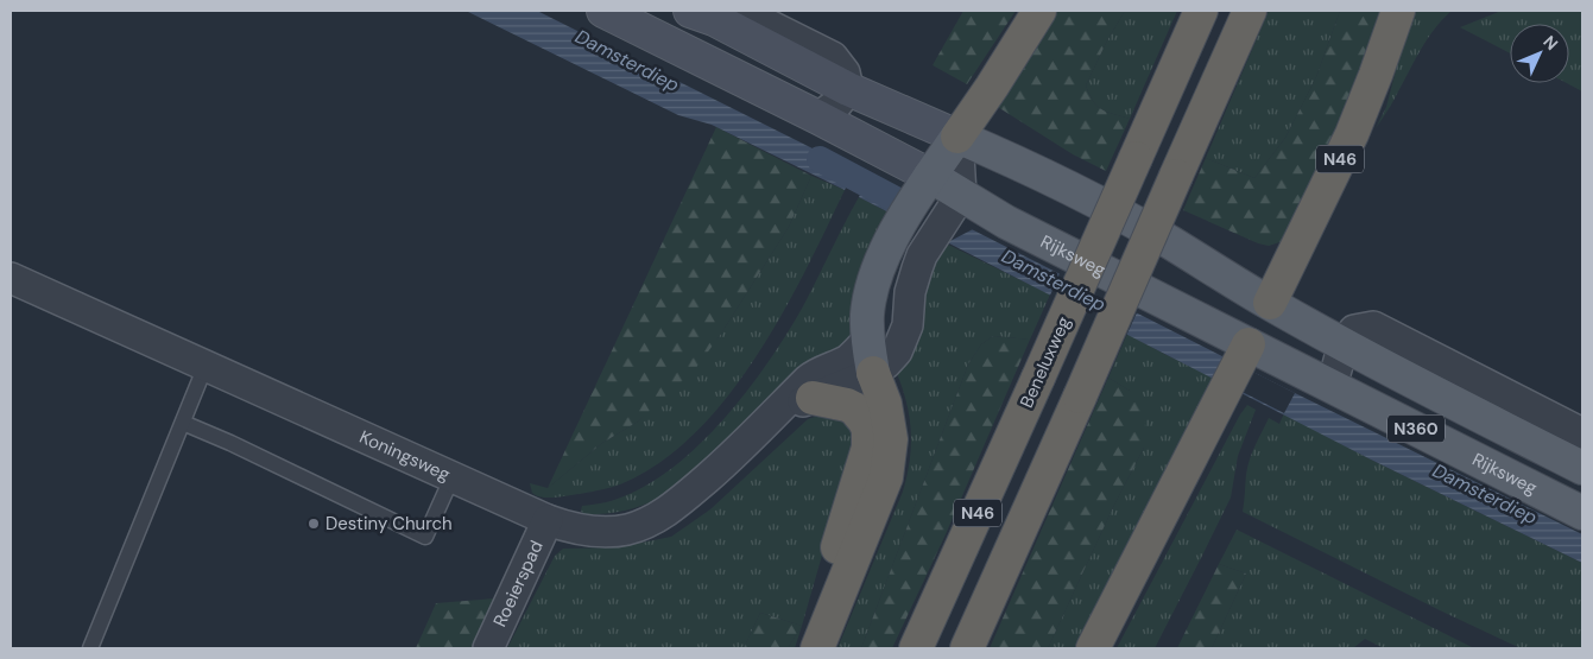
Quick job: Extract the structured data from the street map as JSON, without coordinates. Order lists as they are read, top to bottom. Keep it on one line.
{"streets":{"highway":["N46","Beneluxweg"],"main road":["Rijksweg","N360"],"street":["Koningsweg","Roeierspad"]},"crossings":[["N46","Rijksweg"],["N46","N360"],["Koningsweg","Roeierspad"]],"water":["Damsterdiep"],"places":["Destiny Church"],"north":"top right"}
